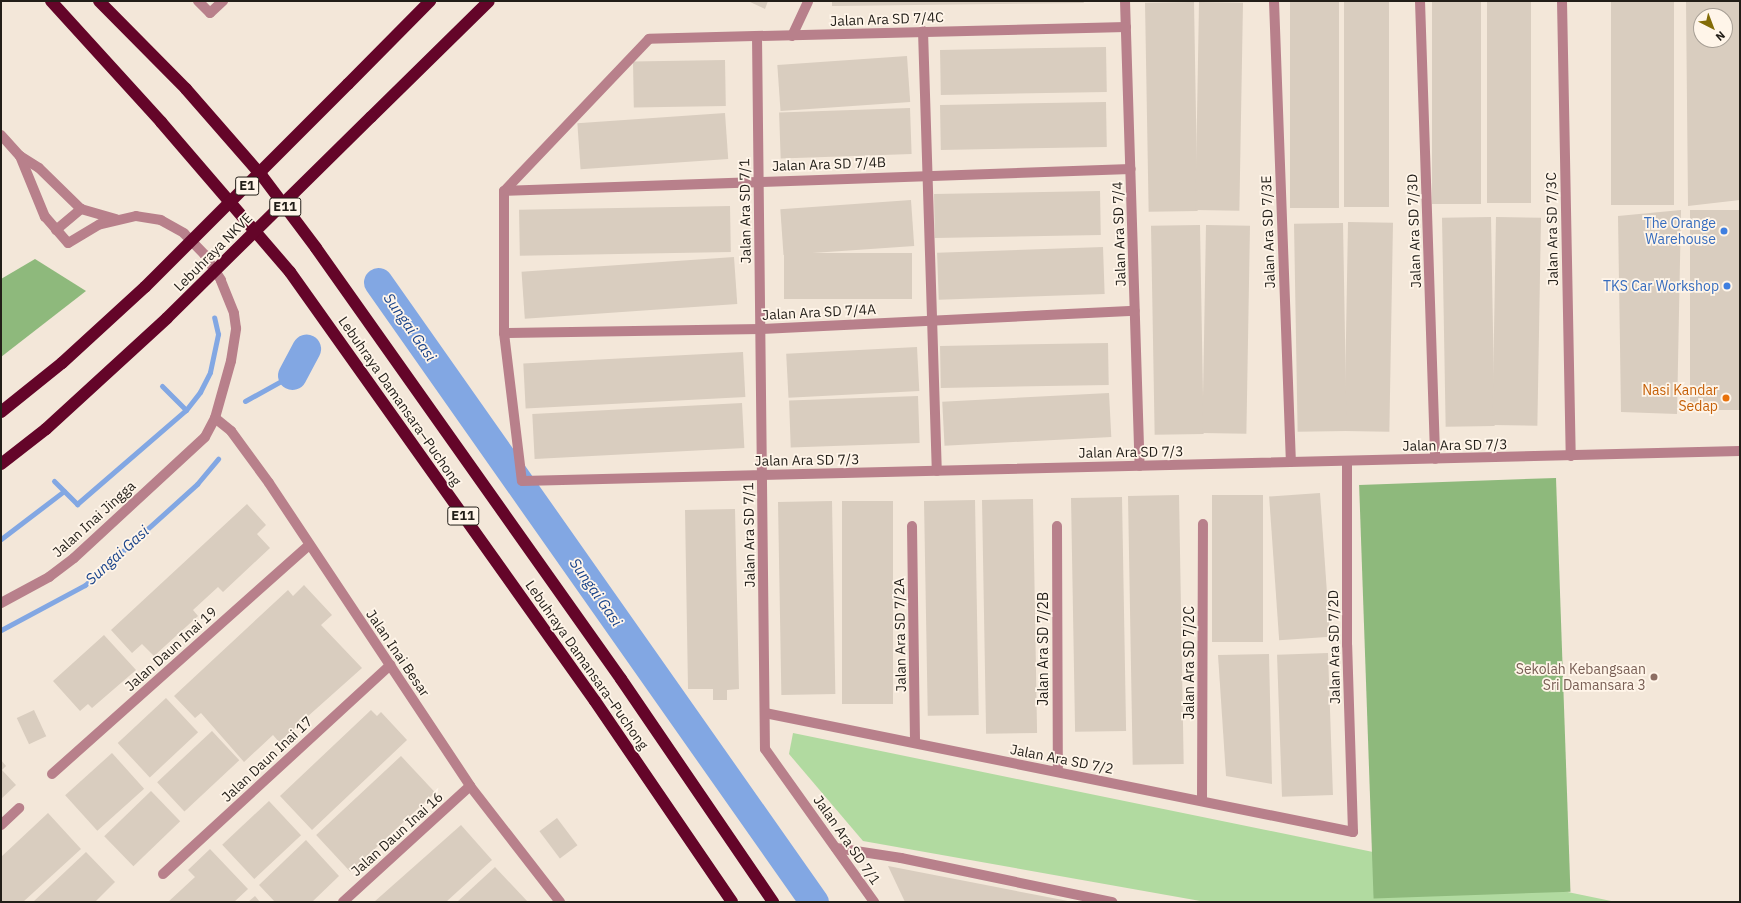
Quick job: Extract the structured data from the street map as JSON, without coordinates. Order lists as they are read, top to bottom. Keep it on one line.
{"streets":{"highway":["E1","E11","Lebuhraya NKVE","Lebuhraya Damansara–Puchong"],"street":["Jalan Ara SD 7/4C","Jalan Ara SD 7/4B","Jalan Ara SD 7/1","Jalan Ara SD 7/3C","Jalan Ara SD 7/3D","Jalan Ara SD 7/3E","Jalan Ara SD 7/4","Jalan Ara SD 7/4A","Jalan Ara SD 7/3","Jalan Inai Jingga","Jalan Ara SD 7/2A","Jalan Ara SD 7/2D","Jalan Daun Inai 19","Jalan Ara SD 7/2B","Jalan Inai Besar","Jalan Ara SD 7/2C","Jalan Daun Inai 17","Jalan Ara SD 7/2","Jalan Daun Inai 16"]},"crossings":[["Jalan Ara SD 7/4C","Jalan Ara SD 7/4B"],["Jalan Ara SD 7/4C","Jalan Ara SD 7/1"],["Jalan Ara SD 7/4C","Jalan Ara SD 7/4"],["Jalan Ara SD 7/4B","Jalan Ara SD 7/1"],["Jalan Ara SD 7/4B","Jalan Ara SD 7/4"],["Jalan Ara SD 7/1","Jalan Ara SD 7/4A"],["Jalan Ara SD 7/1","Jalan Ara SD 7/3"],["Jalan Ara SD 7/1","Jalan Ara SD 7/2"],["Jalan Ara SD 7/3C","Jalan Ara SD 7/3"],["Jalan Ara SD 7/3D","Jalan Ara SD 7/3"],["Jalan Ara SD 7/3E","Jalan Ara SD 7/3"],["Jalan Ara SD 7/4","Jalan Ara SD 7/4A"],["Jalan Ara SD 7/4","Jalan Ara SD 7/3"],["Jalan Ara SD 7/4A","Jalan Ara SD 7/3"],["Jalan Ara SD 7/3","Jalan Ara SD 7/2D"],["Jalan Inai Jingga","Jalan Inai Besar"],["Jalan Ara SD 7/2A","Jalan Ara SD 7/2"],["Jalan Ara SD 7/2D","Jalan Ara SD 7/2"],["Jalan Daun Inai 19","Jalan Inai Besar"],["Jalan Ara SD 7/2B","Jalan Ara SD 7/2"],["Jalan Inai Besar","Jalan Daun Inai 17"],["Jalan Inai Besar","Jalan Daun Inai 16"],["Jalan Ara SD 7/2C","Jalan Ara SD 7/2"]],"water":["Sungai Gasi"],"places":["The Orange Warehouse","TKS Car Workshop","Nasi Kandar Sedap","Sekolah Kebangsaan Sri Damansara 3"],"north":"bottom right"}
